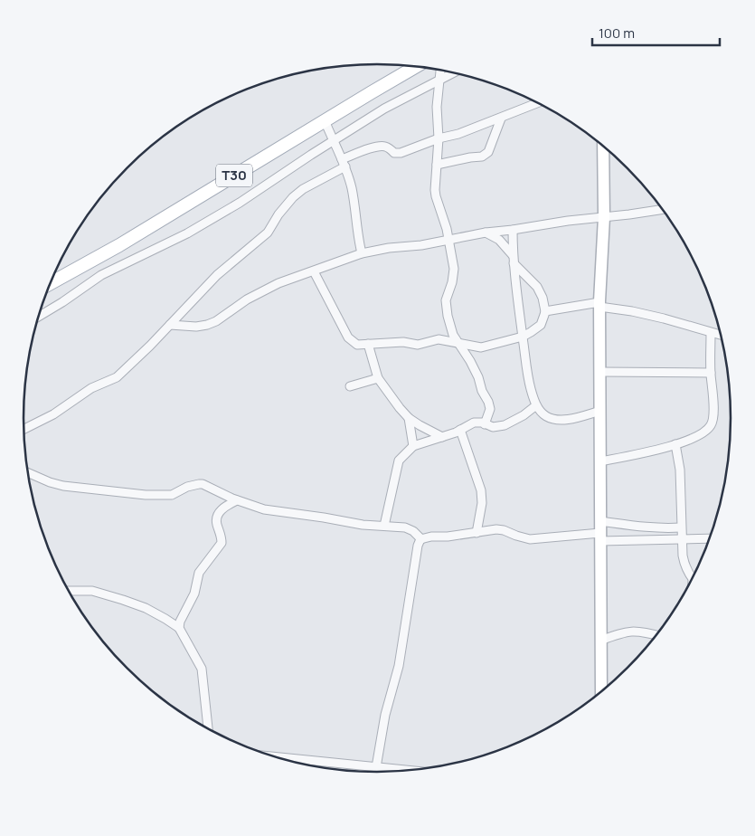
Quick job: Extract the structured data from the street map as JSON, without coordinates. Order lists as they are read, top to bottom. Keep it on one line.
{"streets":{"main road":["T30"]},"scale_bar":"100 m"}
